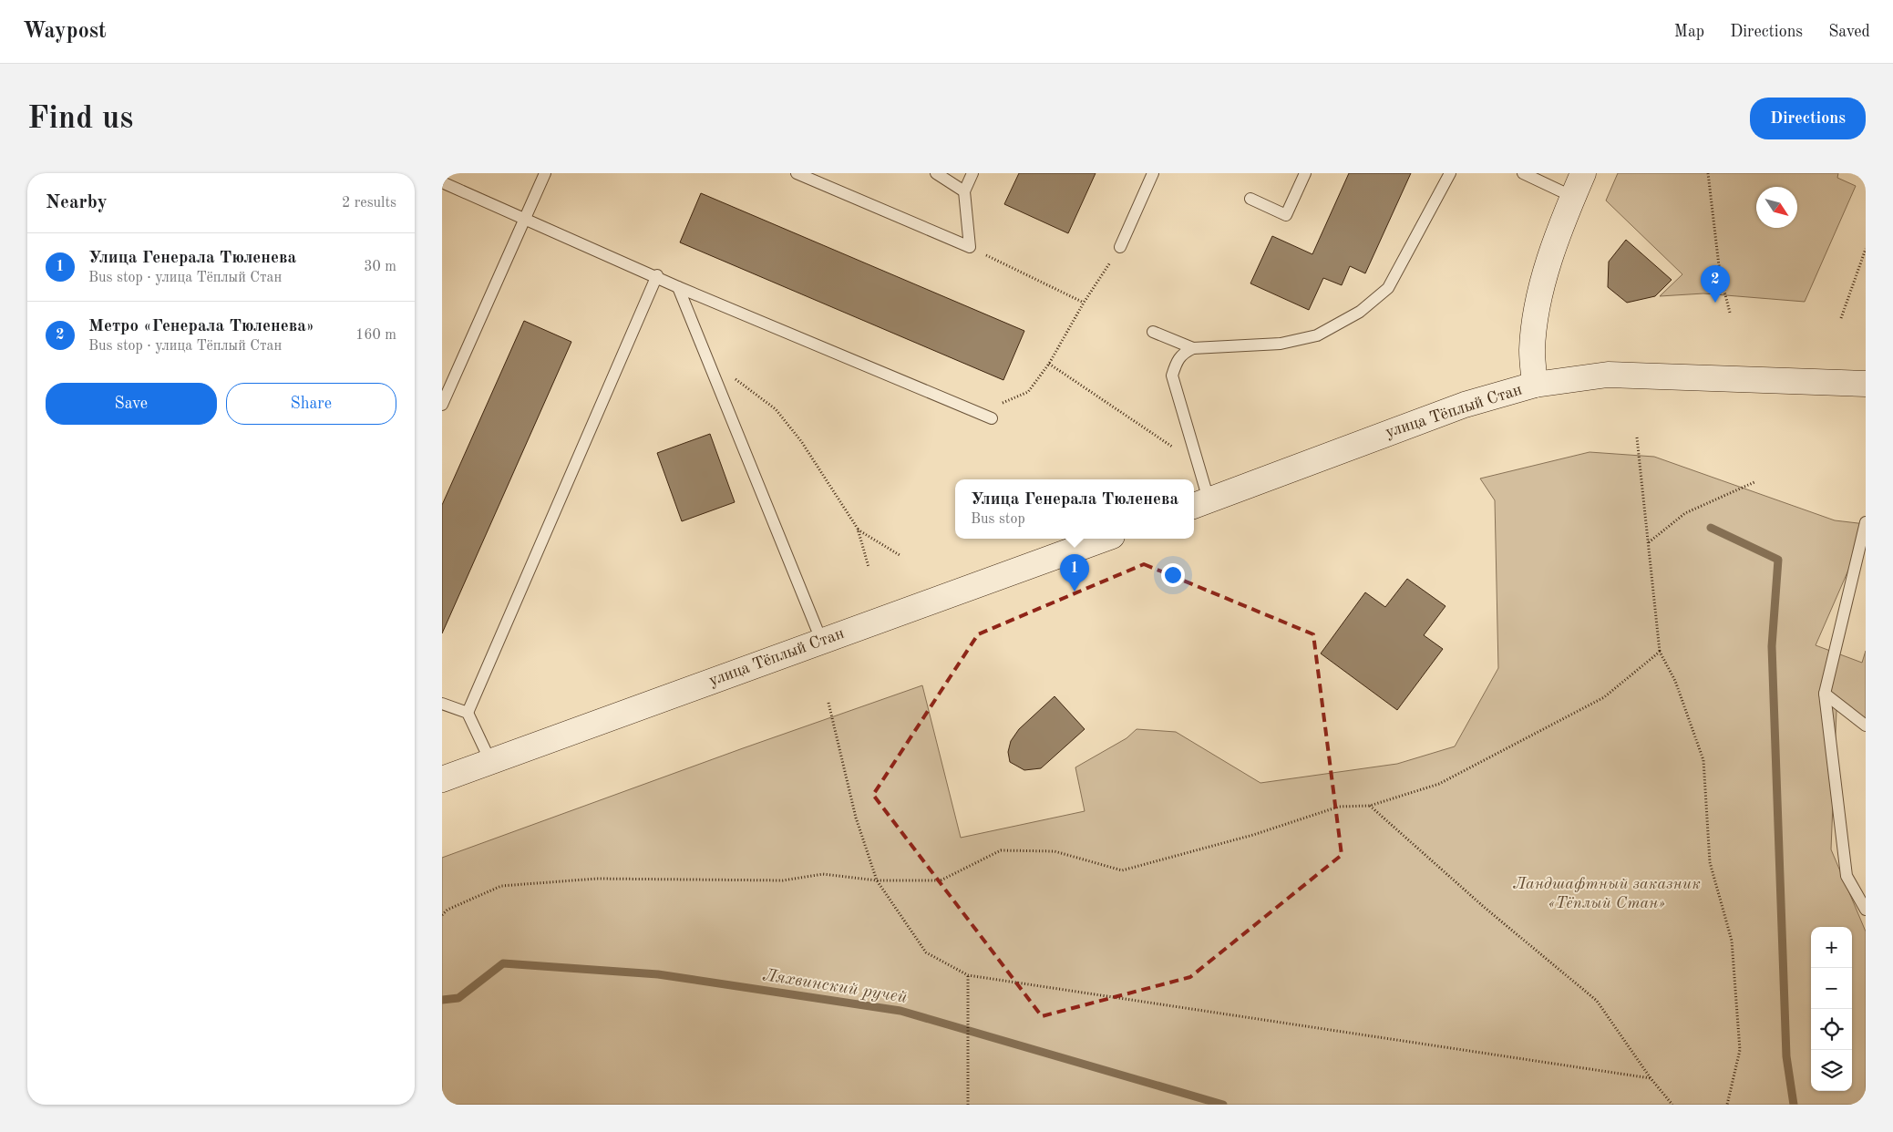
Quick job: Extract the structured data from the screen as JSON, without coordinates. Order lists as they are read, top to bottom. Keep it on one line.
{"streets":{"street":["улица Тёплый Стан"]},"water":["Ляхвинский ручей"],"parks":["Ландшафтный заказник «Тёплый Стан»"],"north":"bottom right","page":{"header":"Waypost","nav":["Map","Directions","Saved"],"buttons":["Directions",["Save","Share"]],"title":"Find us","heading":["Nearby","2 results"],"list":[{"mark":"1","name":"Улица Генерала Тюленева","note":"Bus stop · улица Тёплый Стан","value":"30 m"},{"mark":"2","name":"Метро «Генерала Тюленева»","note":"Bus stop · улица Тёплый Стан","value":"160 m"}],"pins":["2","1"],"popup":["Улица Генерала Тюленева","Bus stop"],"map_buttons":["+","−"]}}
